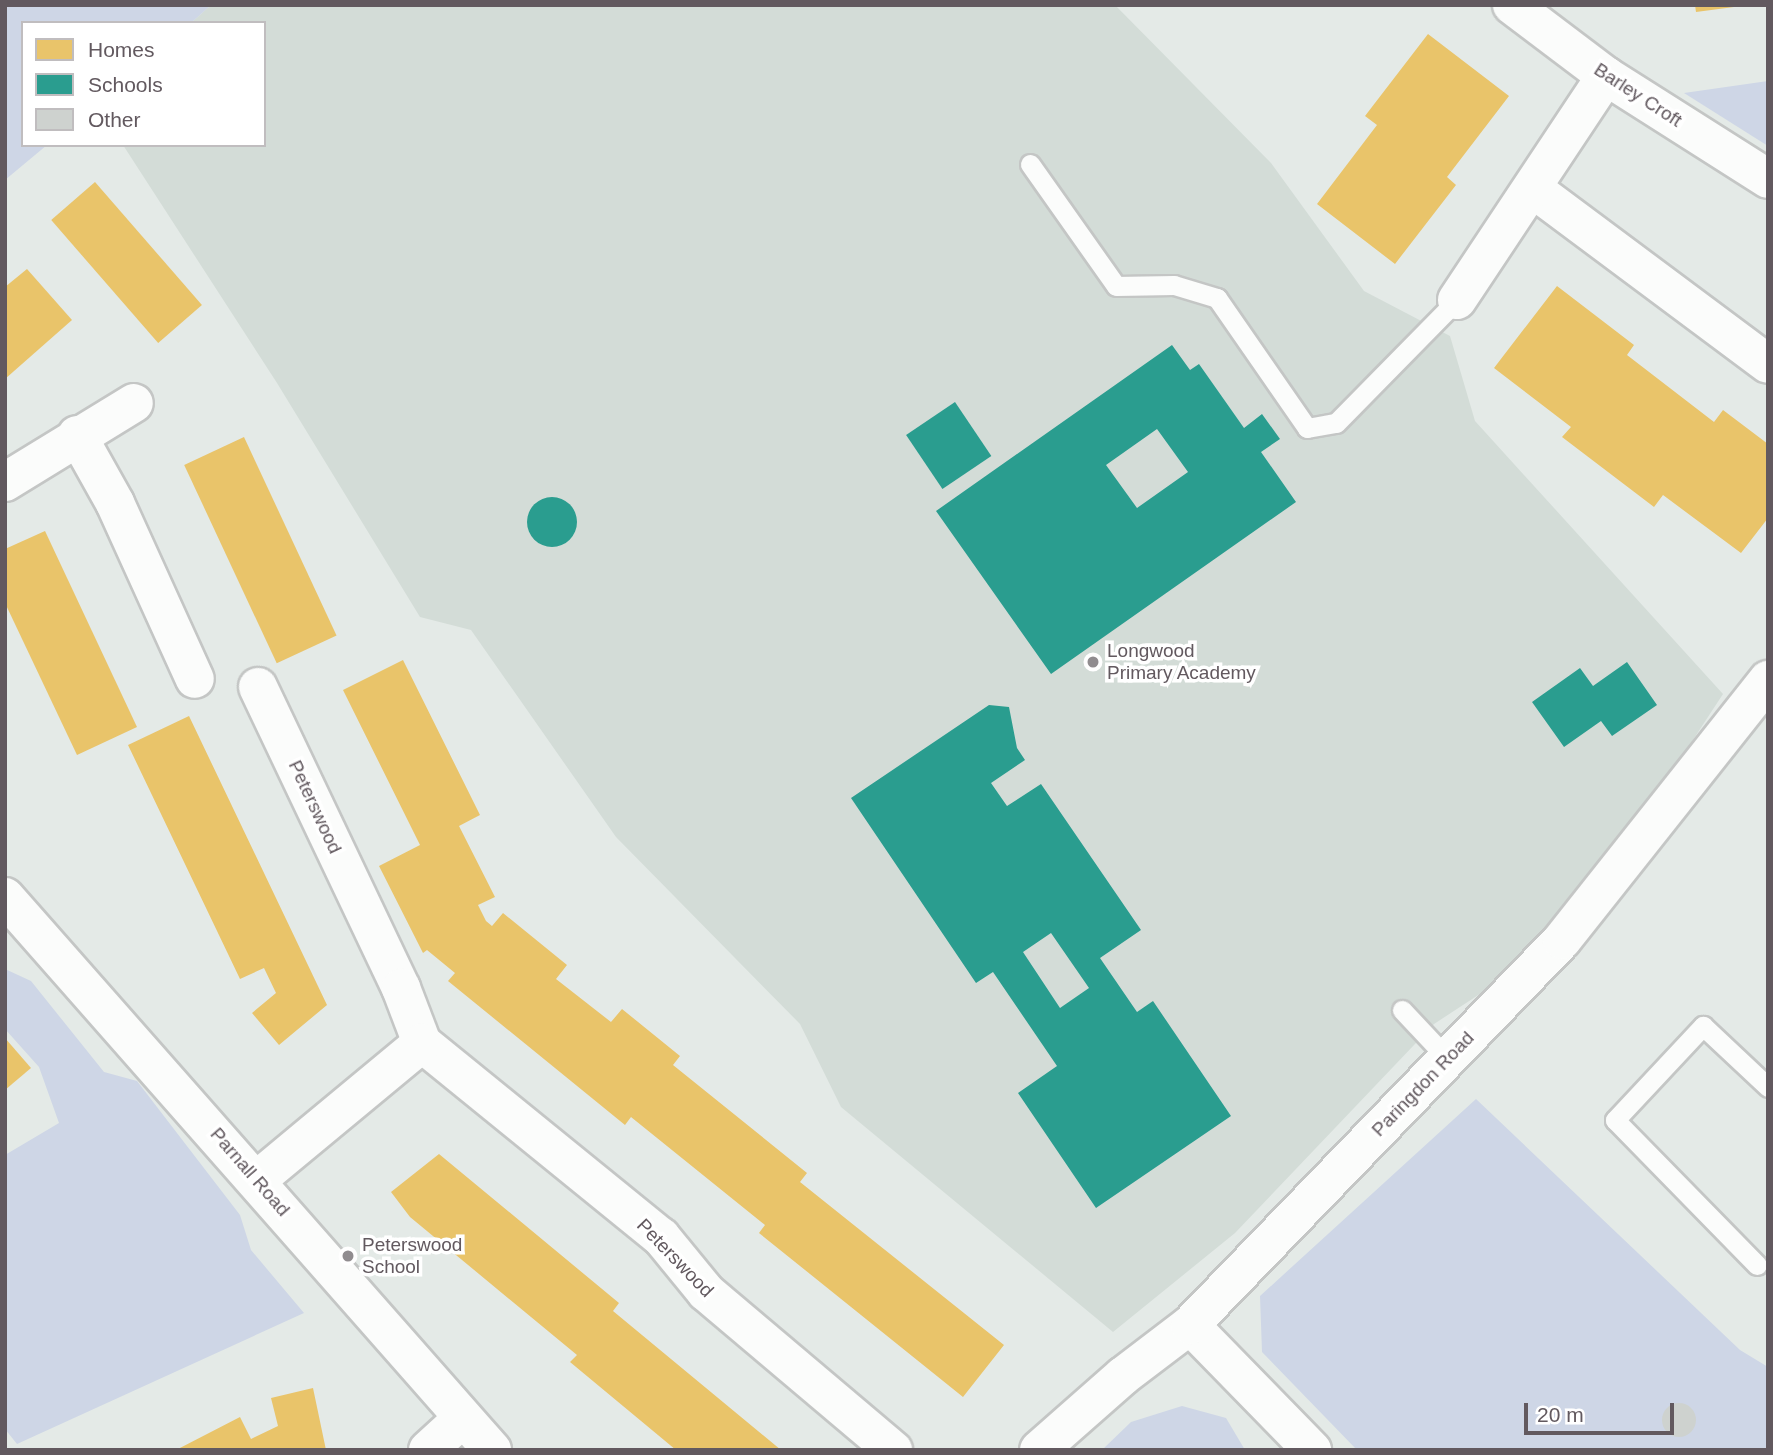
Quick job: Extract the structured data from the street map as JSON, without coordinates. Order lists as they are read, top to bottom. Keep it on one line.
{"streets":{"street":["Barley Croft","Peterswood","Paringdon Road","Parnall Road"]},"places":["Longwood Primary Academy","Peterswood School"],"legend":["Homes","Schools","Other"],"scale_bar":"20 m"}
